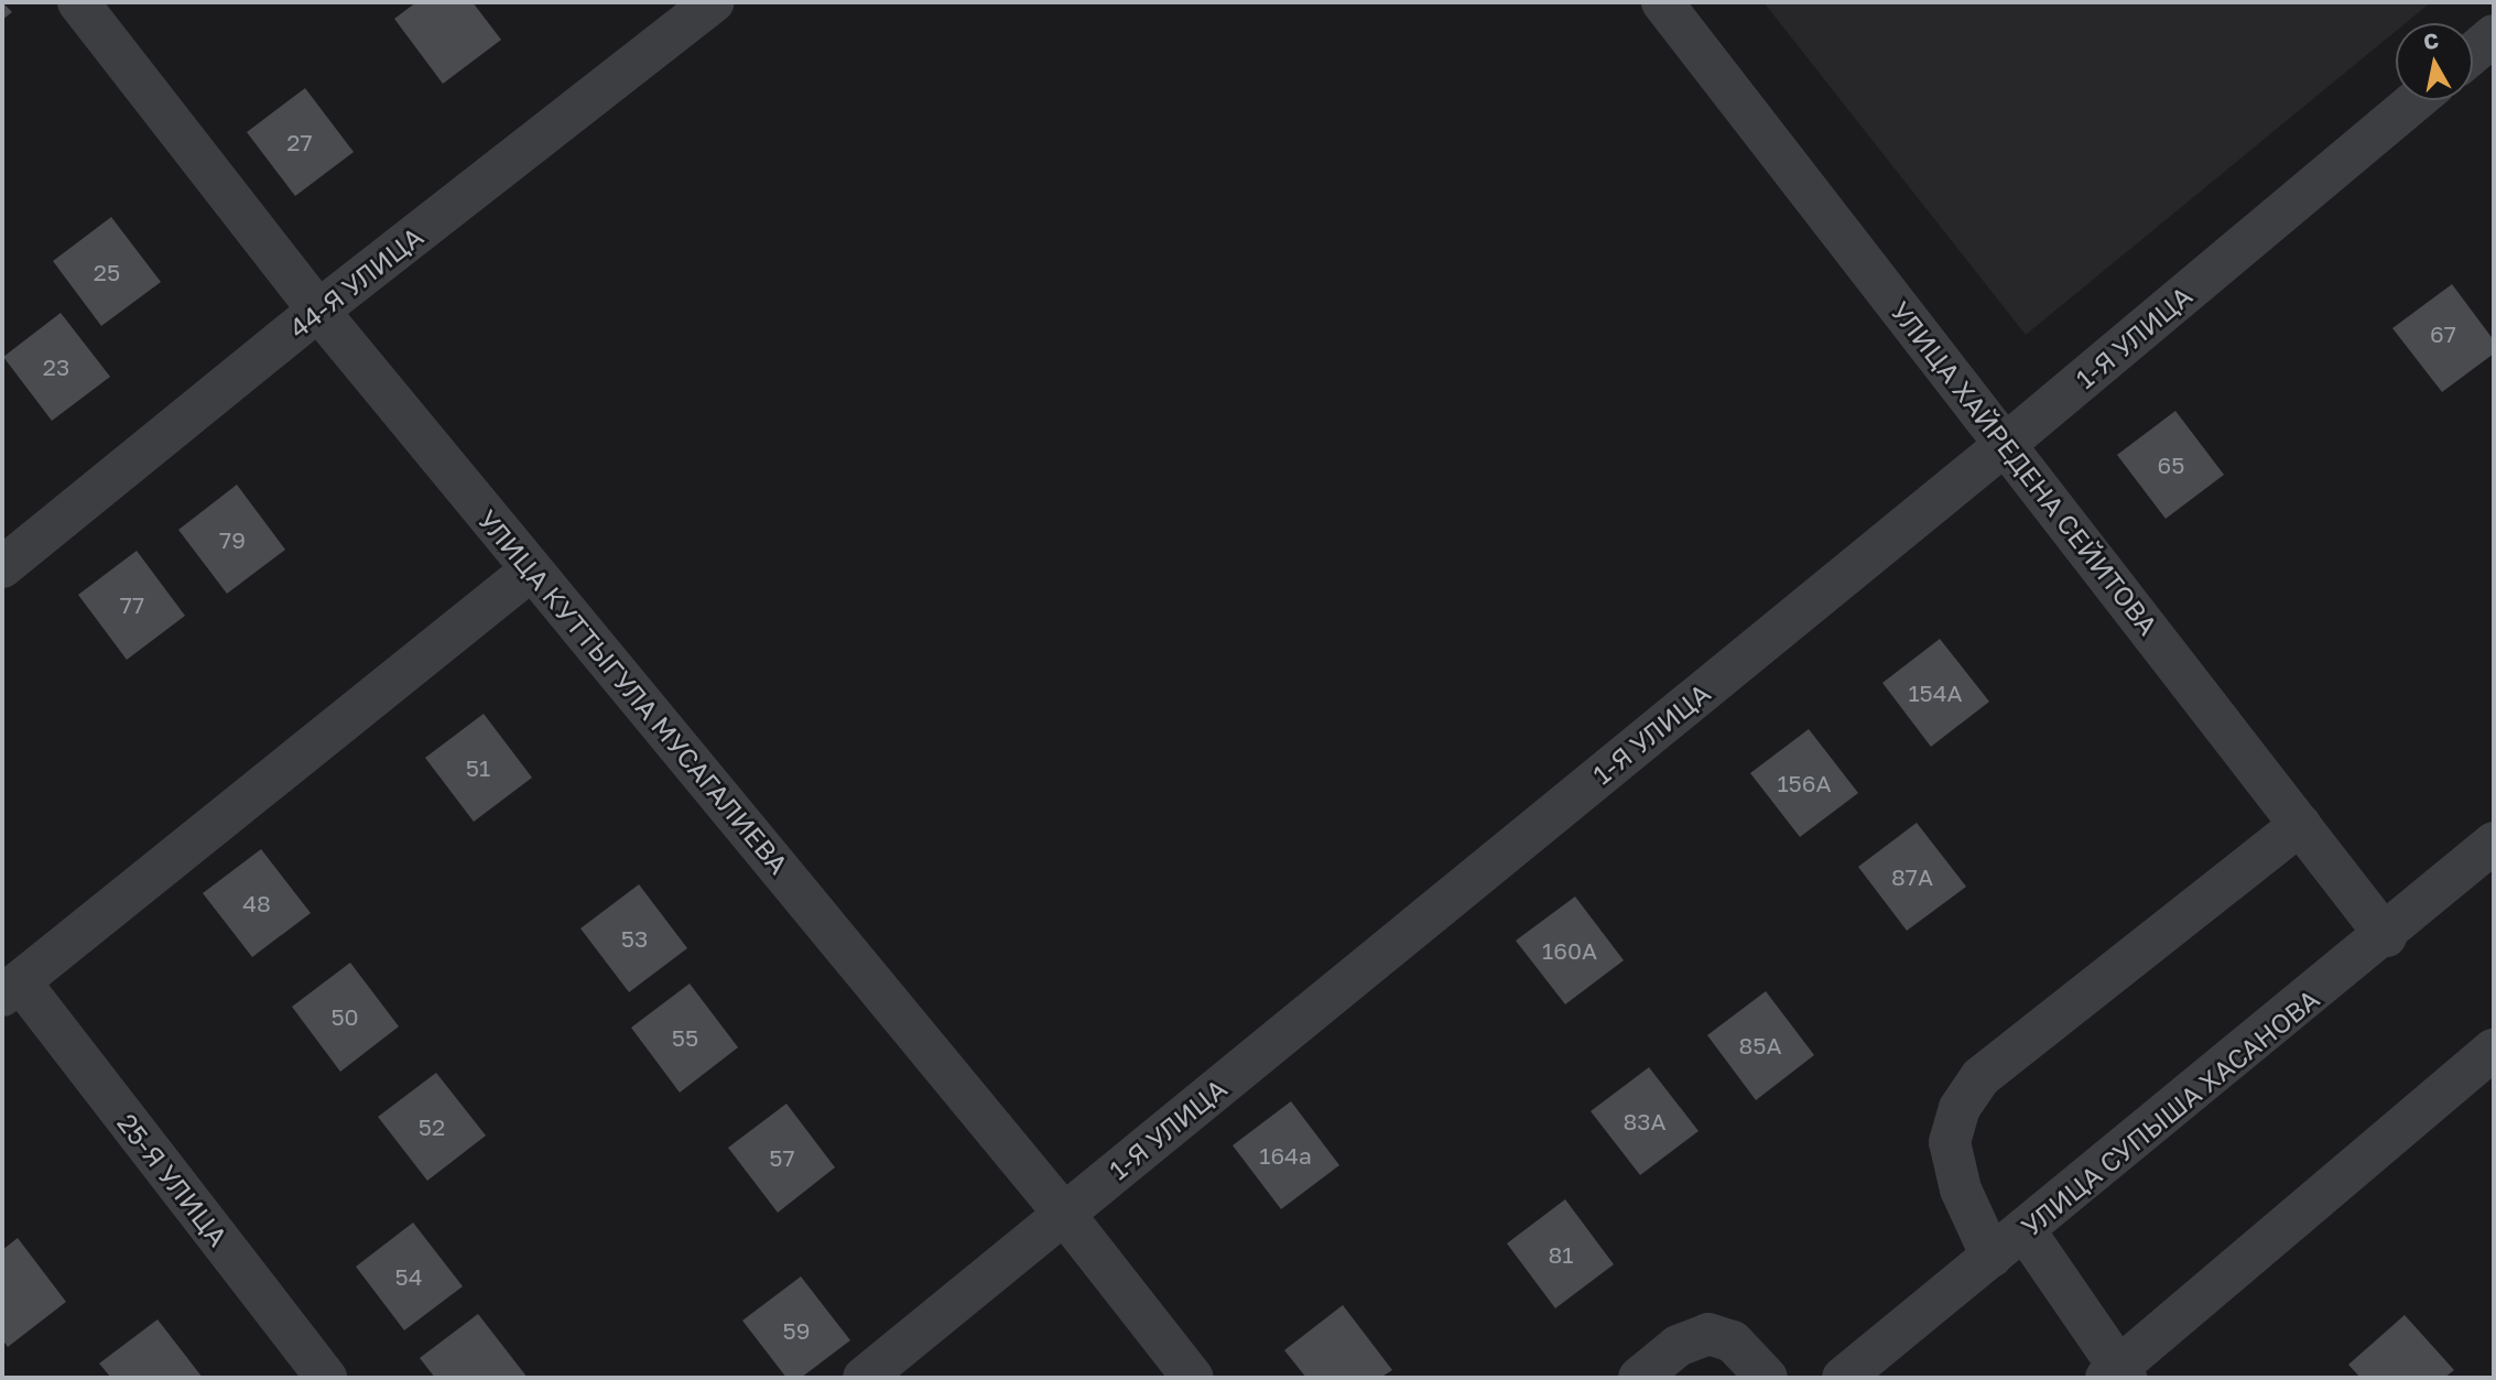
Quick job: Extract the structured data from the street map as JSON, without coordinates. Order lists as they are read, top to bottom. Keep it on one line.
{"streets":{"street":["44-Я УЛИЦА","1-Я УЛИЦА","УЛИЦА ХАЙРЕДЕНА СЕЙИТОВА","УЛИЦА КУТТЫГУЛА МУСАГАЛИЕВА","УЛИЦА СУПЫША ХАСАНОВА","25-Я УЛИЦА"]},"crossings":[["44-Я УЛИЦА","УЛИЦА КУТТЫГУЛА МУСАГАЛИЕВА"],["1-Я УЛИЦА","УЛИЦА ХАЙРЕДЕНА СЕЙИТОВА"],["1-Я УЛИЦА","УЛИЦА КУТТЫГУЛА МУСАГАЛИЕВА"],["УЛИЦА ХАЙРЕДЕНА СЕЙИТОВА","УЛИЦА СУПЫША ХАСАНОВА"]],"house_numbers":["27","25","67","23","65","79","77","154А","51","156А","87А","48","53","160А","50","55","85А","83А","52","164а","57","81","54","59"],"north":"top"}
